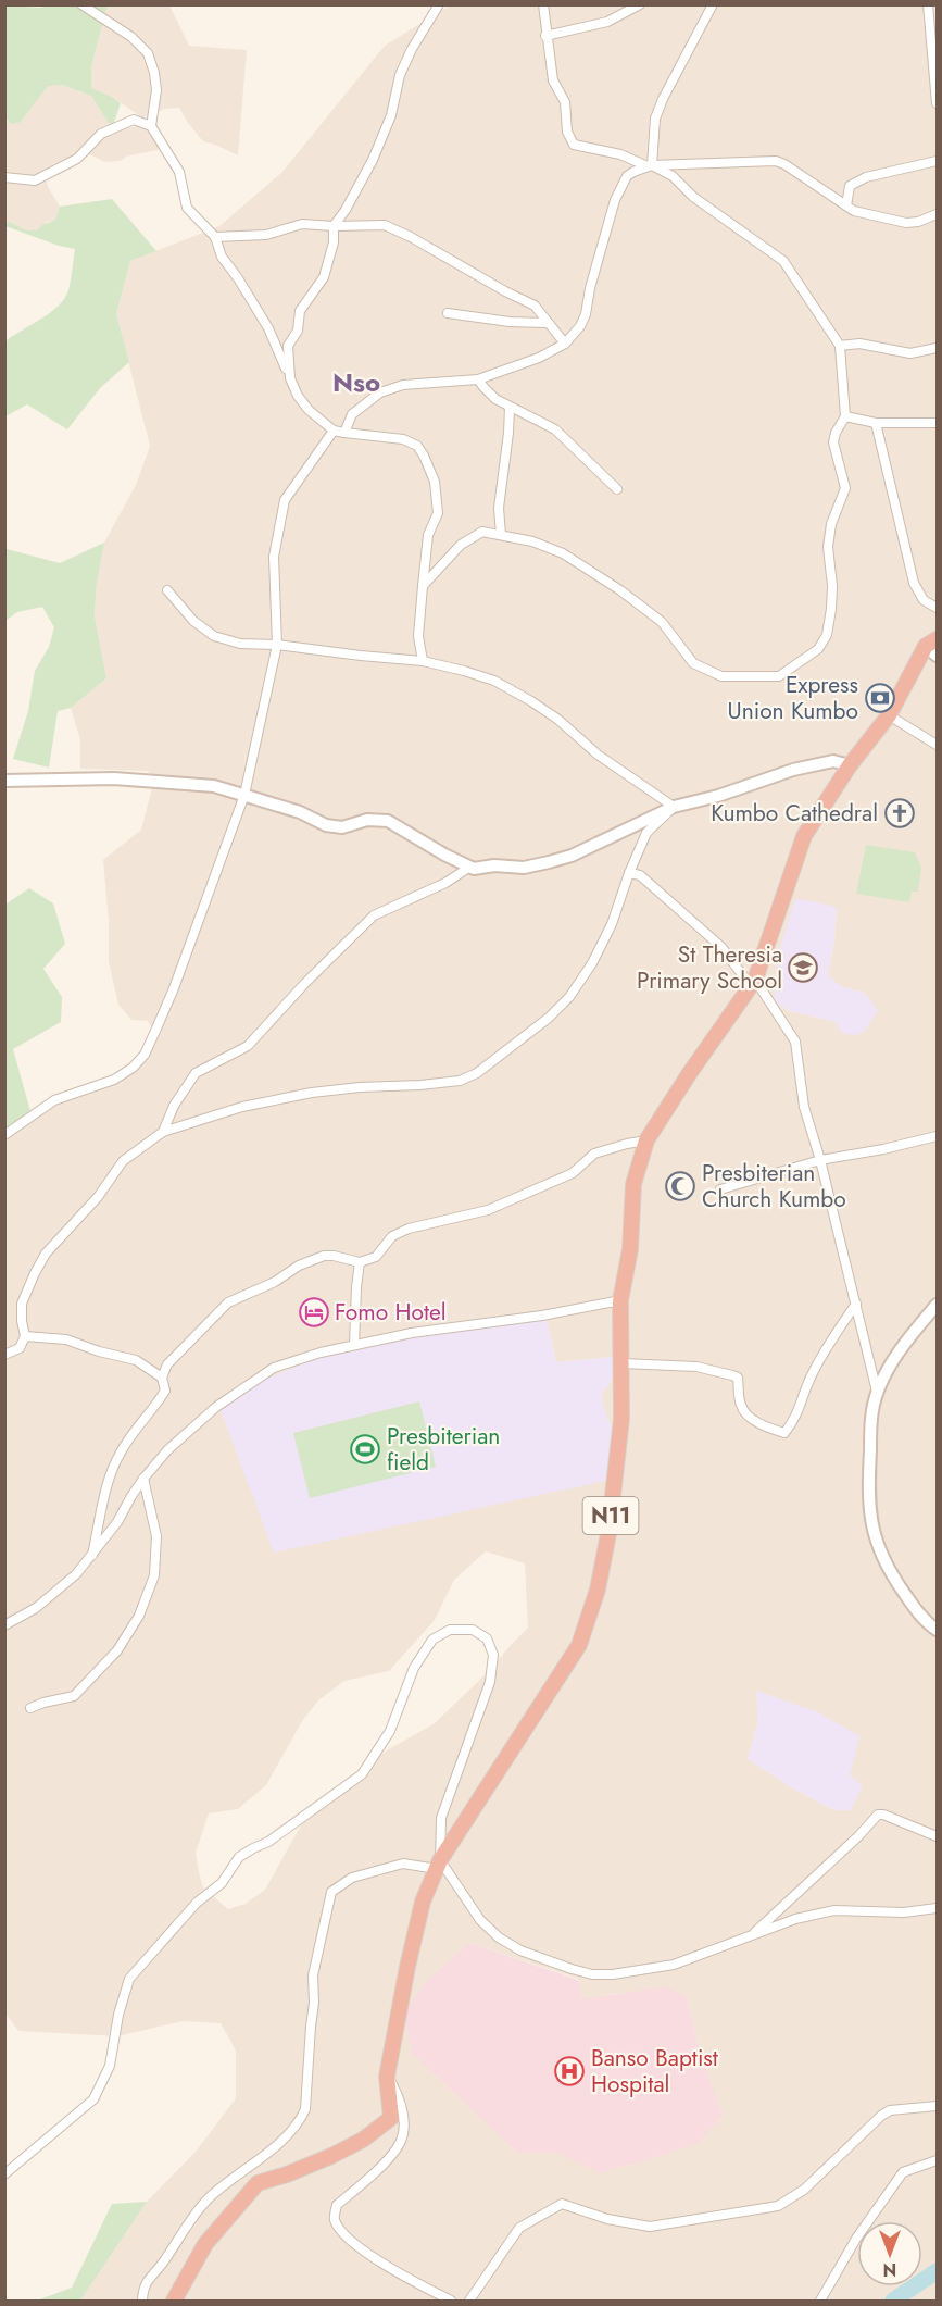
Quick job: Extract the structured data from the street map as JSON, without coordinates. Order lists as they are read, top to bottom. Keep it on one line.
{"streets":{"highway":["N11"]},"districts":["Nso"],"places":{"bank":["Express Union Kumbo"],"church":["Kumbo Cathedral"],"school or university":["St Theresia Primary School"],"mosque":["Presbiterian Church Kumbo"],"hotel":["Fomo Hotel"],"sports":["Presbiterian field"],"hospital":["Banso Baptist Hospital"]},"north":"bottom"}
